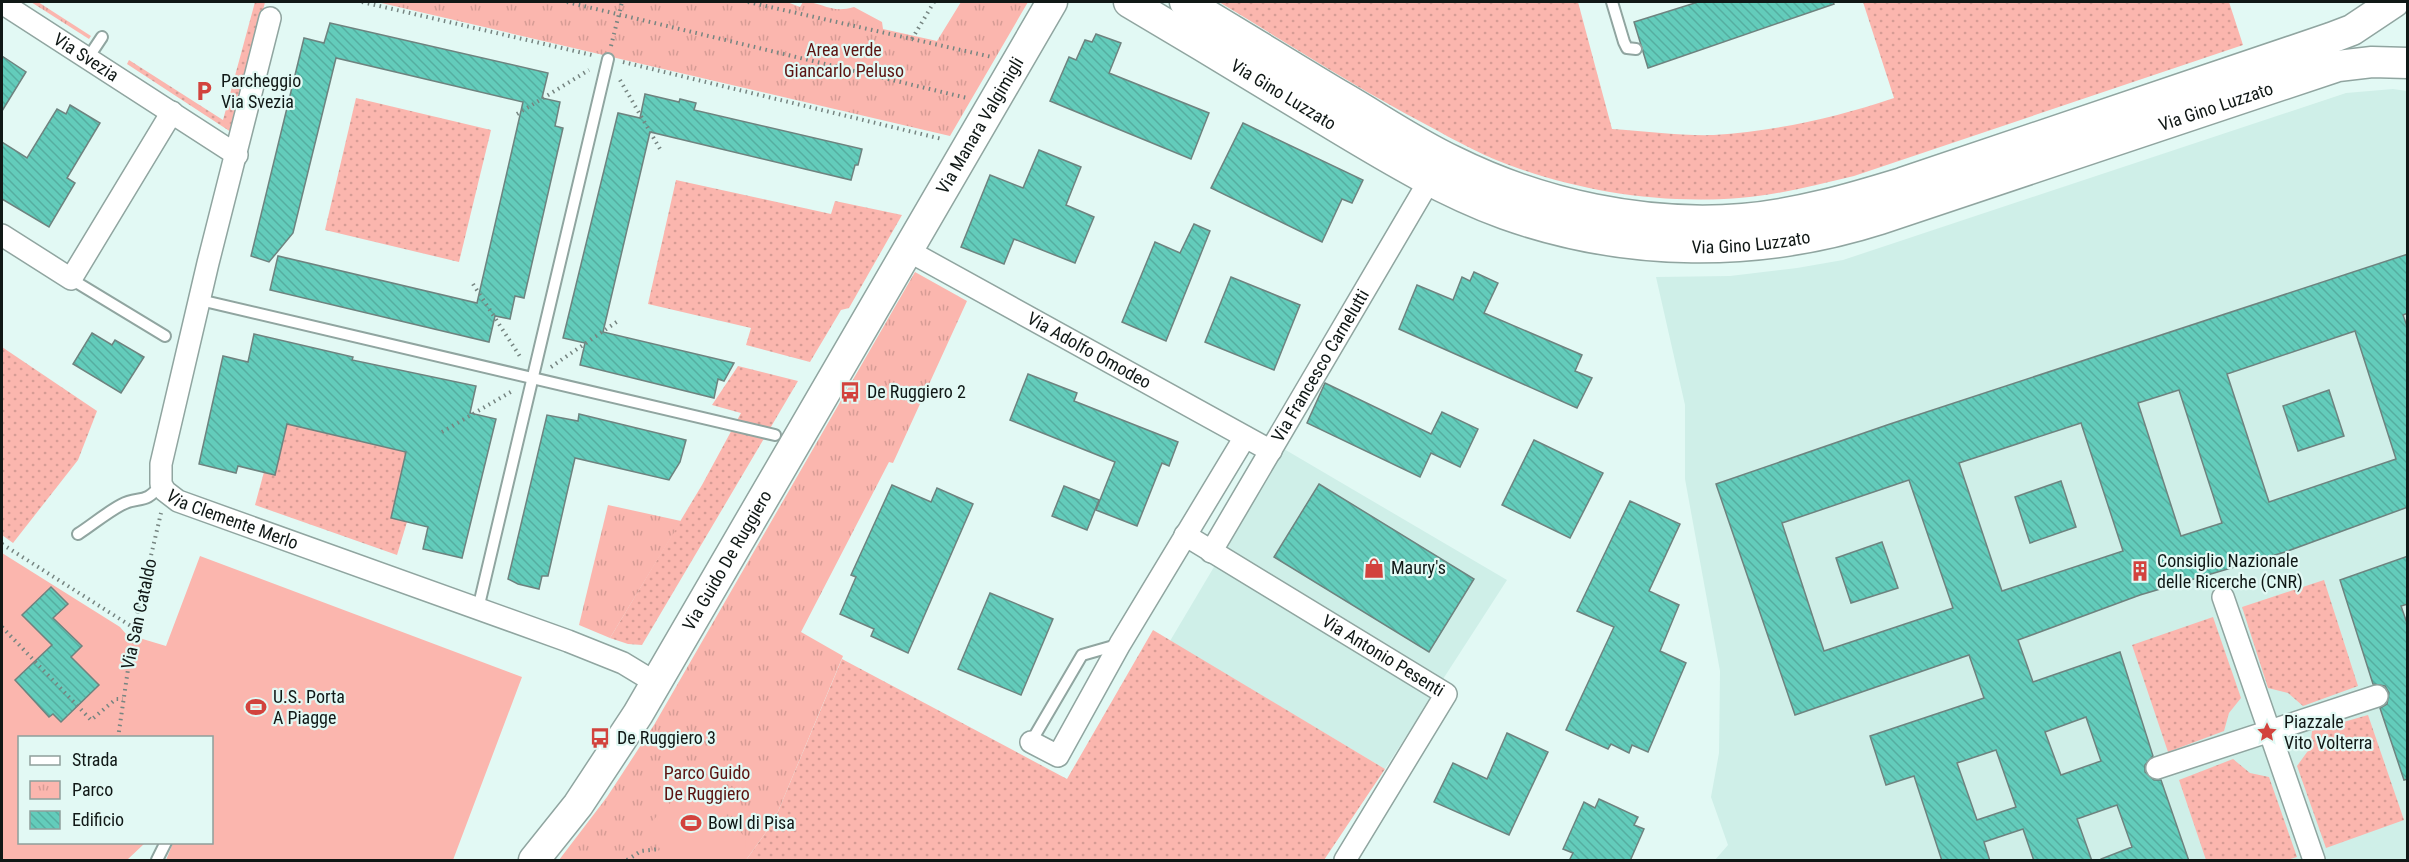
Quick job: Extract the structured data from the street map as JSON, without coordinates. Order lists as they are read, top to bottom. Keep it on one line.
{"streets":{"main road":["Via Gino Luzzato","Via Manara Valgimigli","Via Guido De Ruggiero"],"street":["Via Svezia","Via Adolfo Omodeo","Via Francesco Carnelutti","Via Clemente Merlo","Via Antonio Pesenti"],"path":["Via San Cataldo"]},"crossings":[["Via Svezia","Via Clemente Merlo"],["Via Gino Luzzato","Via Francesco Carnelutti"],["Via Manara Valgimigli","Via Adolfo Omodeo"],["Via Manara Valgimigli","Via Guido De Ruggiero"],["Via Adolfo Omodeo","Via Francesco Carnelutti"],["Via Adolfo Omodeo","Via Guido De Ruggiero"],["Via Francesco Carnelutti","Via Antonio Pesenti"],["Via Clemente Merlo","Via Guido De Ruggiero"],["Via Clemente Merlo","Via San Cataldo"]],"parks":["Area verde Giancarlo Peluso","Parco Guido De Ruggiero"],"places":{"parking":["Parcheggio Via Svezia"],"bus stop":["De Ruggiero 2","De Ruggiero 3"],"shop":["Maury's"],"building":["Consiglio Nazionale delle Ricerche (CNR)"],"sports":["U.S. Porta A Piagge","Bowl di Pisa"],"place":["Piazzale Vito Volterra"]},"legend":["Strada","Parco","Edificio"]}
